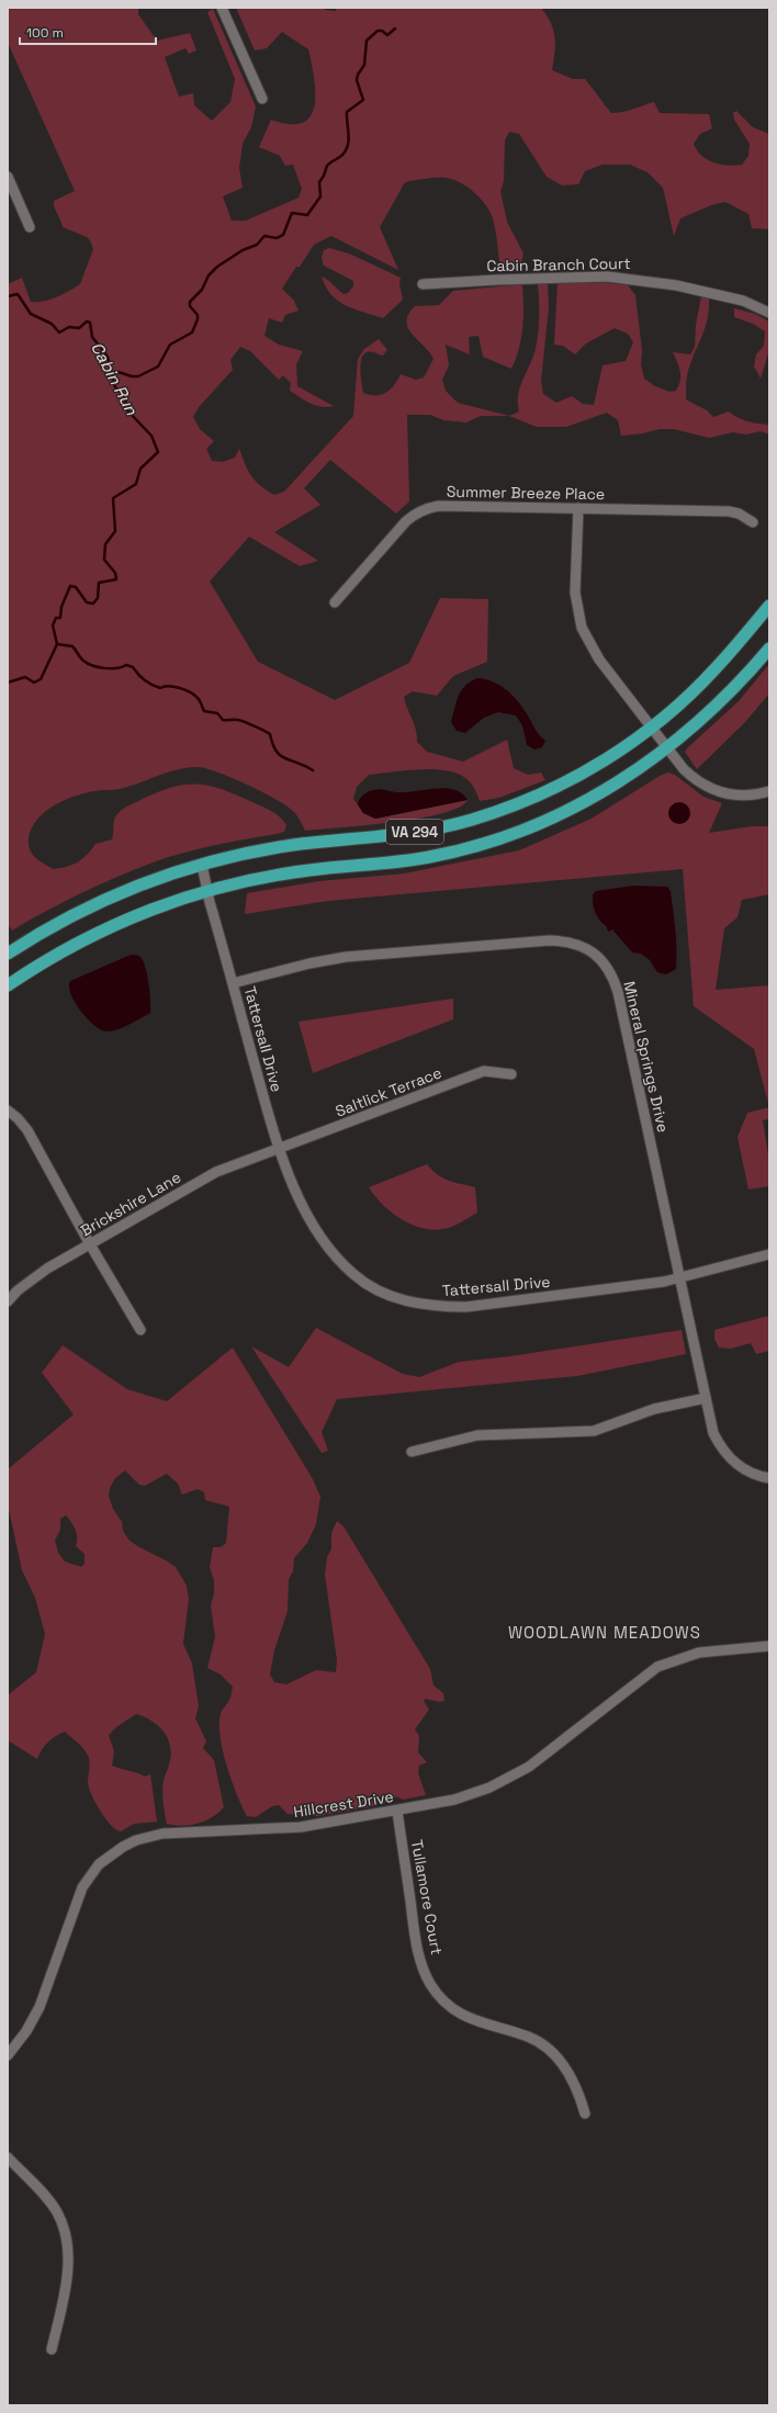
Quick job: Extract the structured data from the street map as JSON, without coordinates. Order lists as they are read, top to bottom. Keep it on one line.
{"streets":{"highway":["VA 294"],"street":["Cabin Branch Court","Summer Breeze Place","Tattersall Drive","Mineral Springs Drive","Saltlick Terrace","Brickshire Lane","Hillcrest Drive","Tullamore Court"]},"crossings":[["VA 294","Tattersall Drive"],["Tattersall Drive","Mineral Springs Drive"],["Tattersall Drive","Saltlick Terrace"],["Tattersall Drive","Brickshire Lane"],["Saltlick Terrace","Brickshire Lane"],["Hillcrest Drive","Tullamore Court"]],"districts":["WOODLAWN MEADOWS"],"water":["Cabin Run"],"scale_bar":"100 m"}
